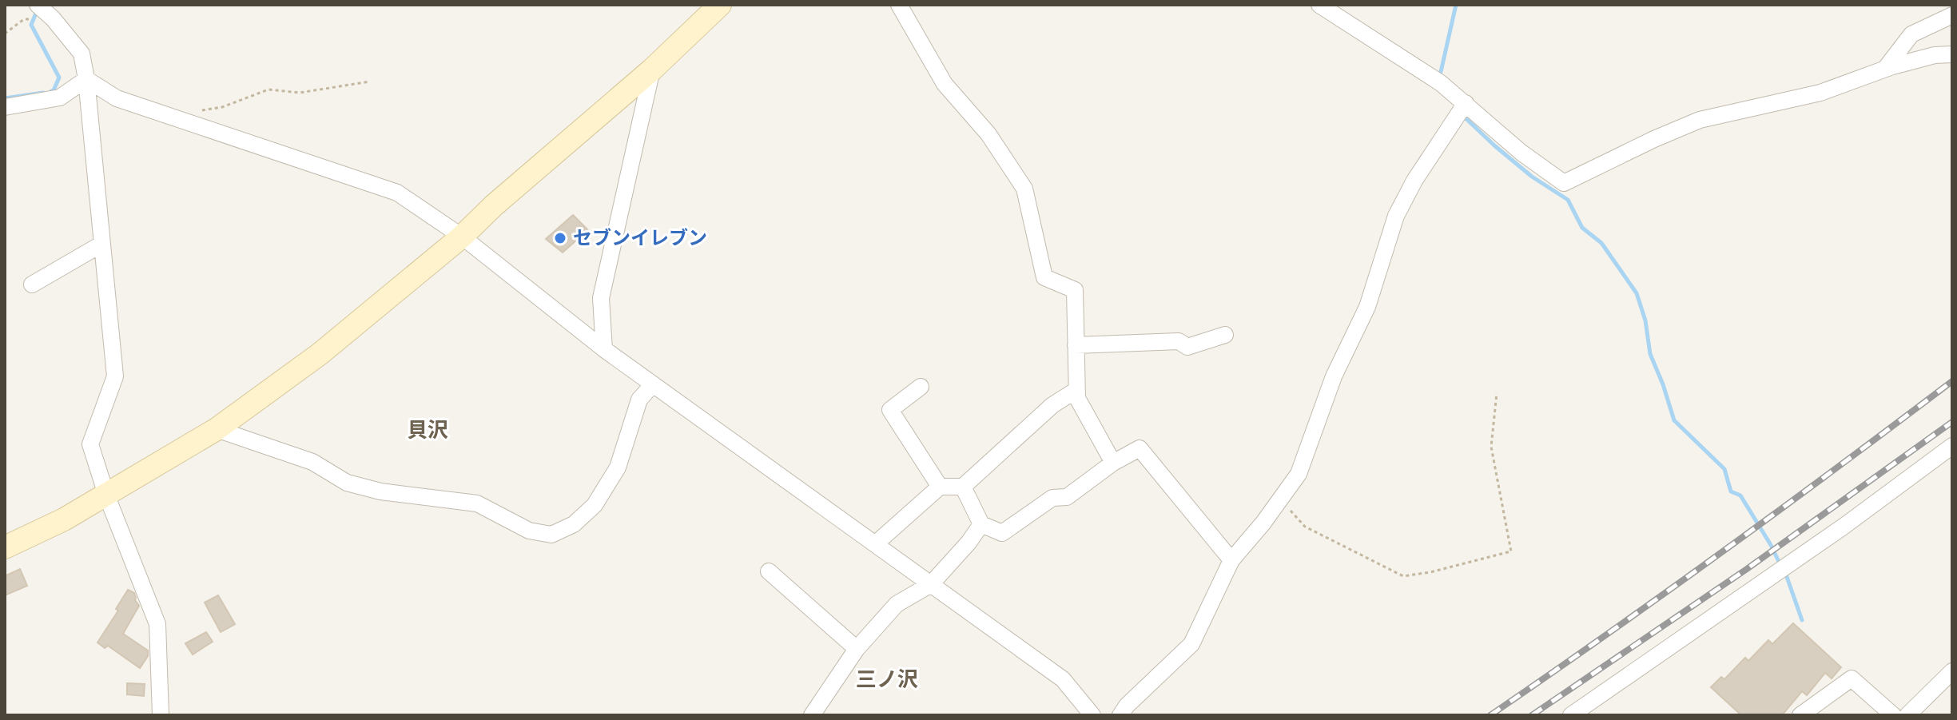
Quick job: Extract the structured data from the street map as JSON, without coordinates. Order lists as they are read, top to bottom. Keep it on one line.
{"districts":["貝沢","三ノ沢"],"places":["セブンイレブン"]}
